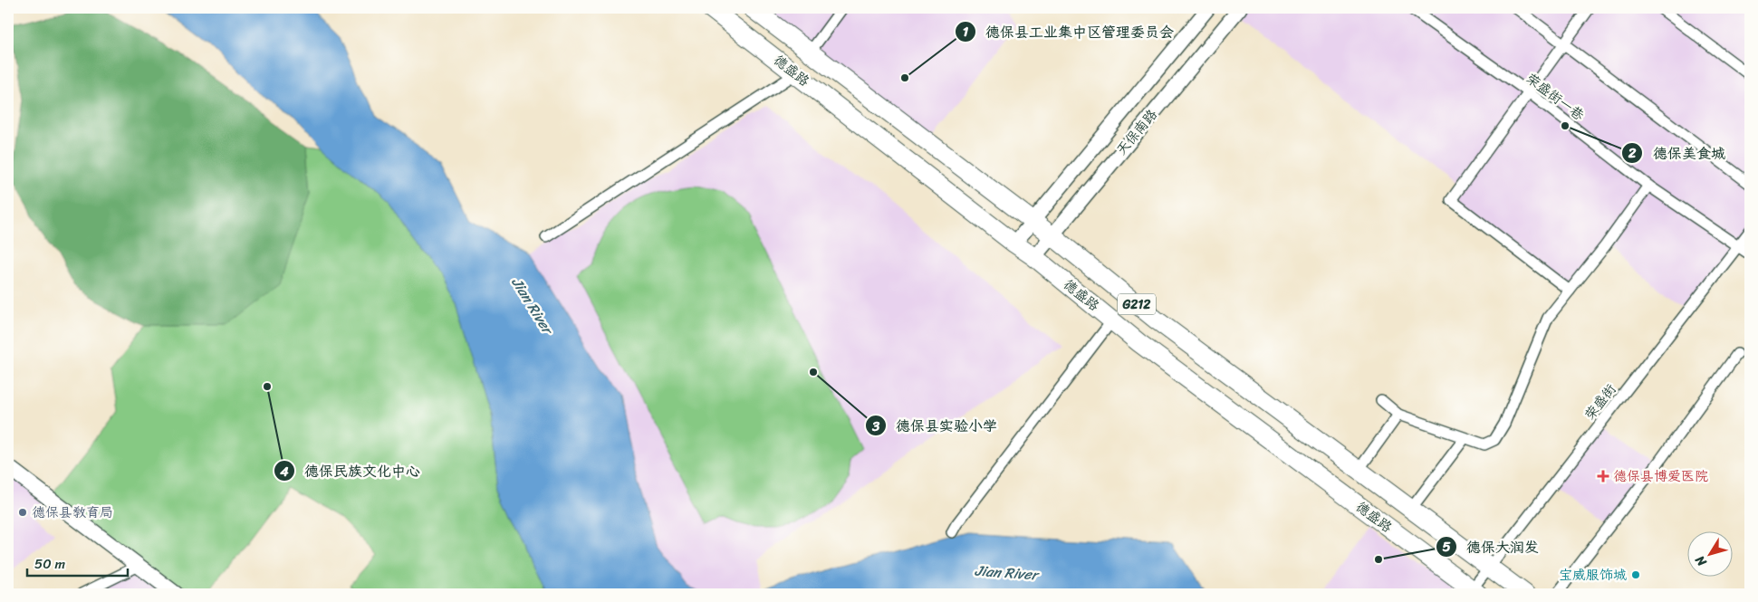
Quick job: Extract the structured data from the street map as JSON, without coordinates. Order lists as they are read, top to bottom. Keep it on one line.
{"streets":{"highway":["德盛路","G212"],"street":["荣盛街一巷","天保南路","荣盛街"]},"crossings":[["德盛路","天保南路"],["德盛路","荣盛街"],["荣盛街一巷","荣盛街"],["天保南路","G212"],["G212","荣盛街"]],"water":["Jian River"],"places":{"other":["德保县工业集中区管理委员会","德保美食城","德保县实验小学","德保民族文化中心","德保县教育局","德保大润发","宝威服饰城"],"health":["德保县博爱医院"]},"scale_bar":"50 m","north":"bottom left"}
